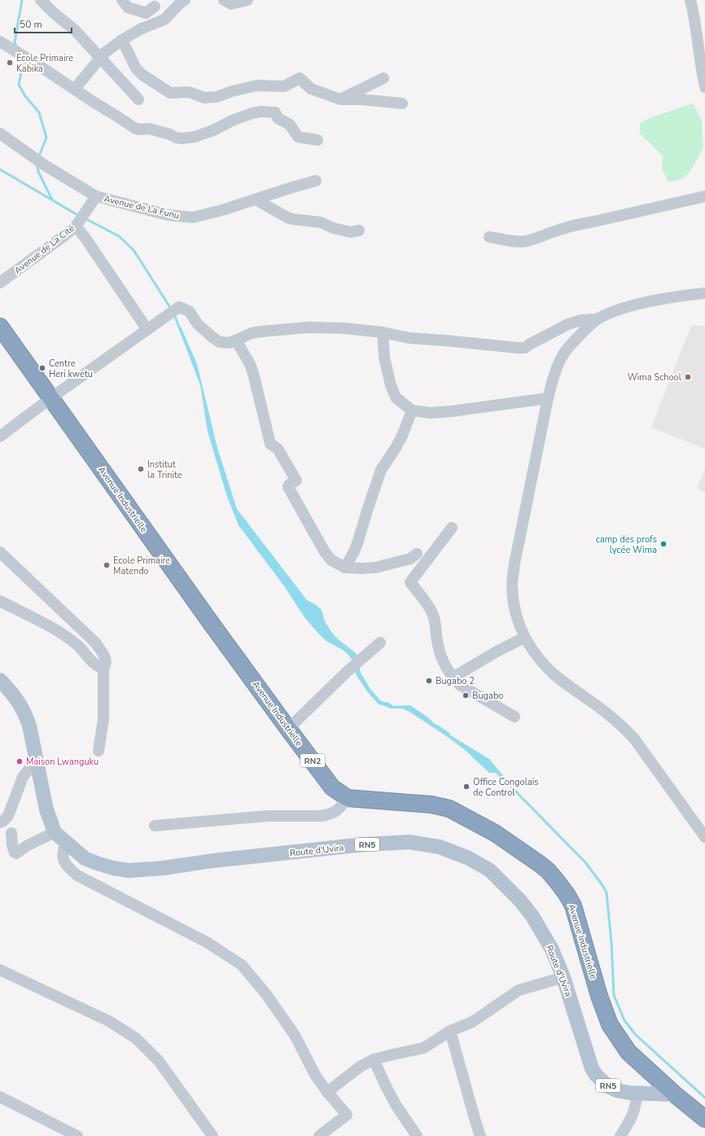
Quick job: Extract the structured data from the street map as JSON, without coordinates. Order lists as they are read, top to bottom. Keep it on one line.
{"streets":{"highway":["Avenue Industrielle","RN2"],"main road":["RN5","Route d'Uvira"],"street":["Avenue de La Funu","Avenue de La Cité"]},"crossings":[["Avenue de La Funu","Avenue de La Cité"],["Avenue Industrielle","Route d'Uvira"]],"places":["Ecole Primaire Kabika","Centre Heri kwetu","Wima School","Institut la Trinite","camp des profs lycée Wima","Ecole Primaire Matendo","Bugabo 2","Bugabo","Maison Lwanguku","Office Congolais de Control"],"scale_bar":"50 m"}
